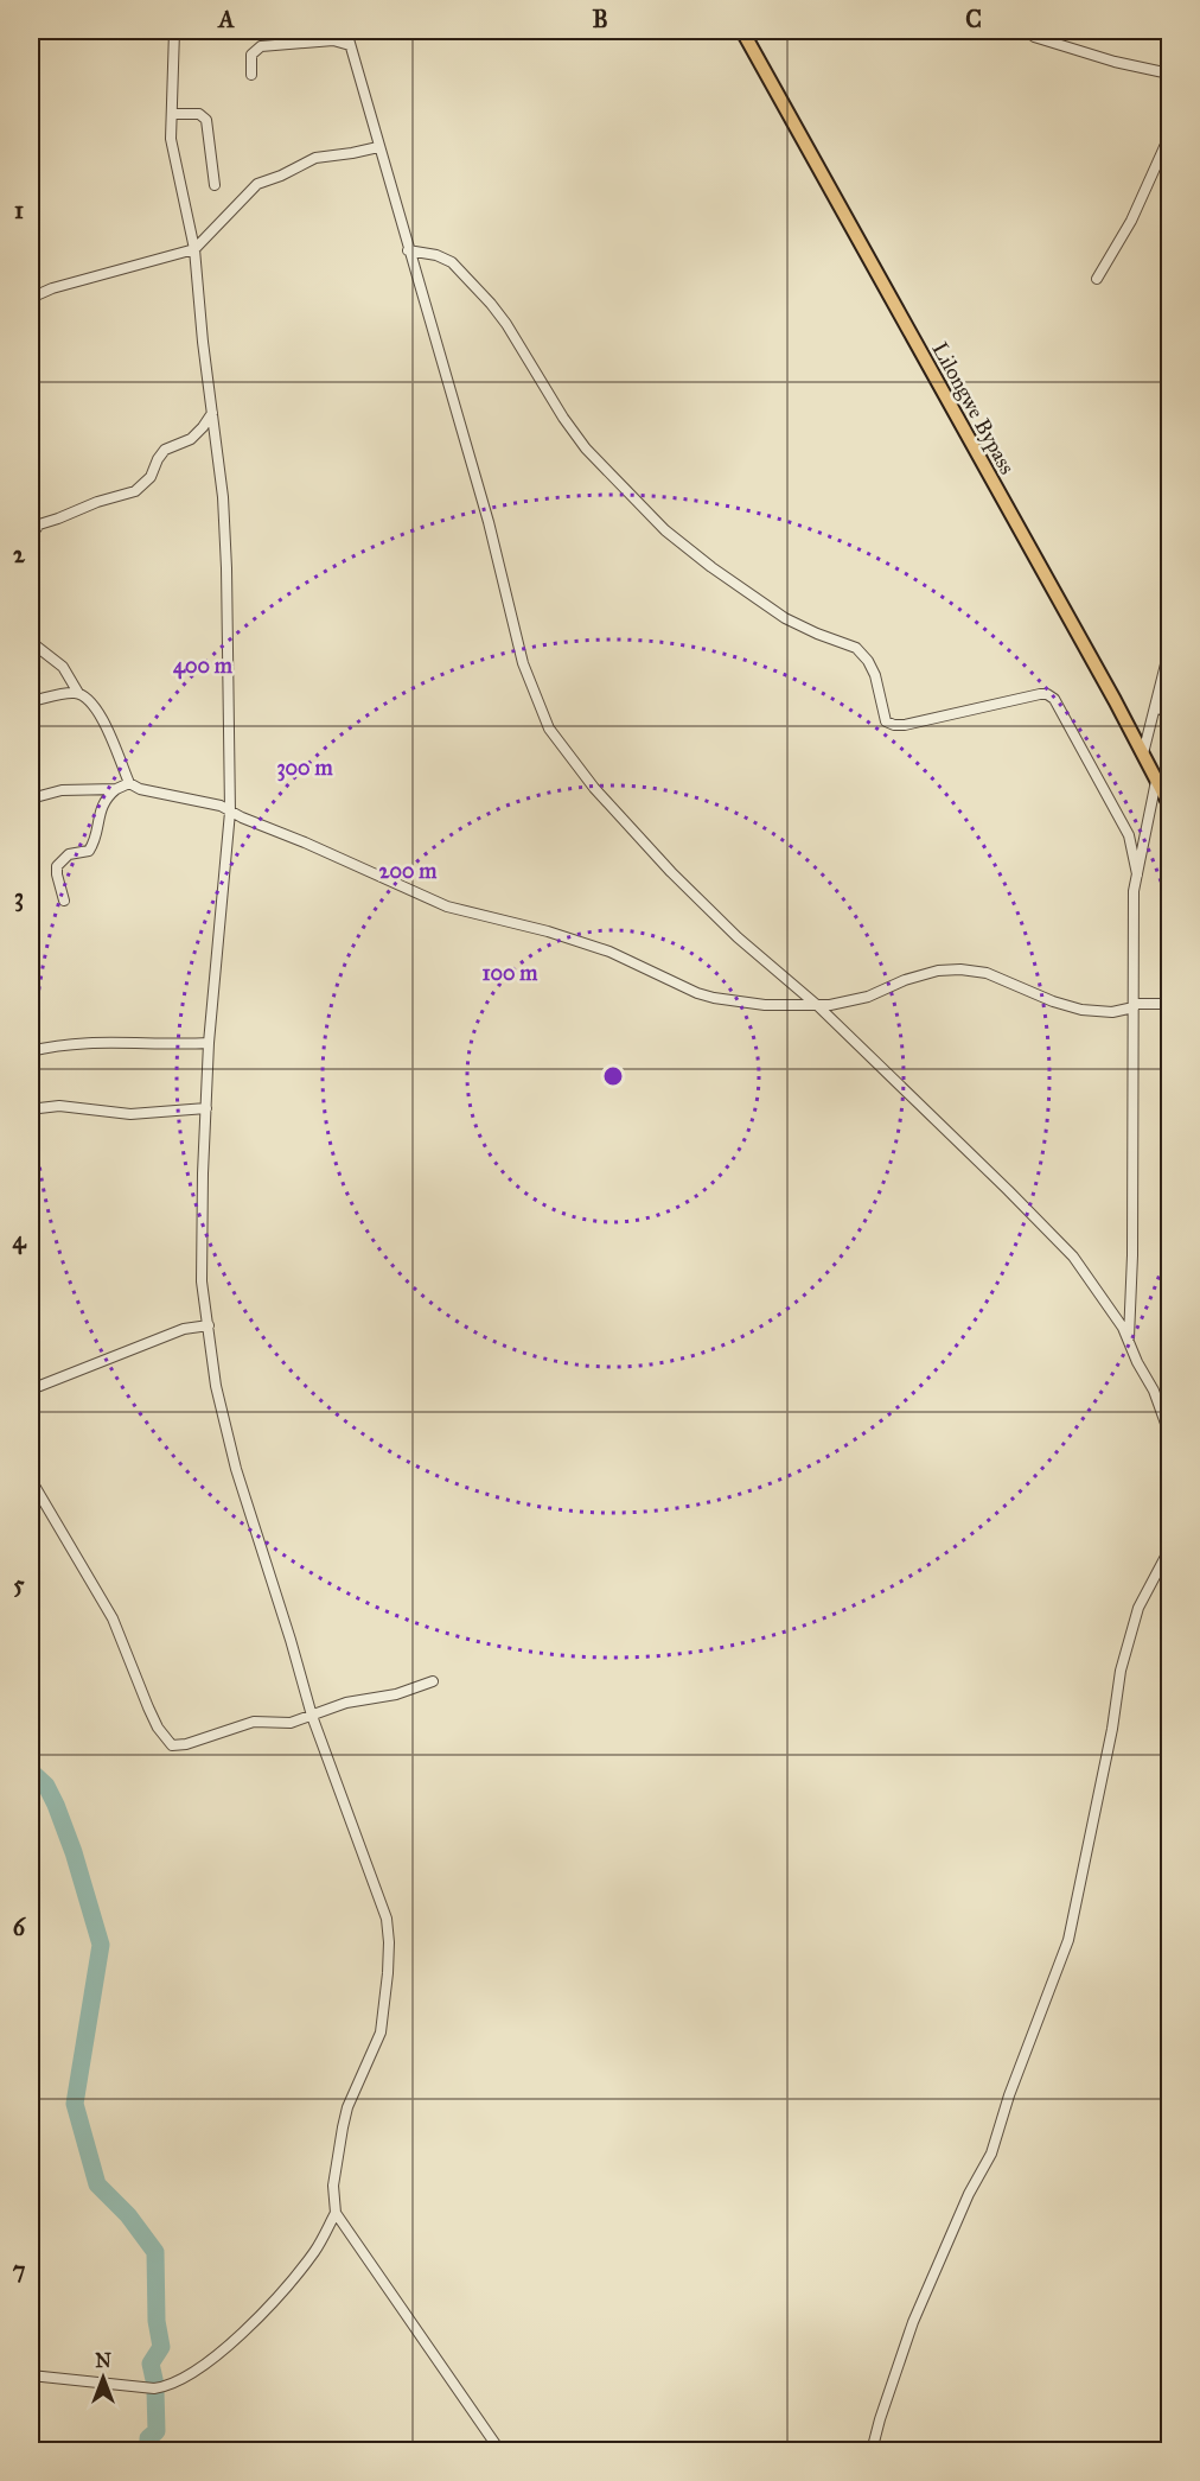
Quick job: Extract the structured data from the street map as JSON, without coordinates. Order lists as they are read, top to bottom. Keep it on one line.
{"streets":{"main road":["Lilongwe Bypass"]},"north":"top","grid":{"columns":["A","B","C"],"rows":["1","2","3","4","5","6","7"]},"rings":["400 m","300 m","200 m","100 m"]}
